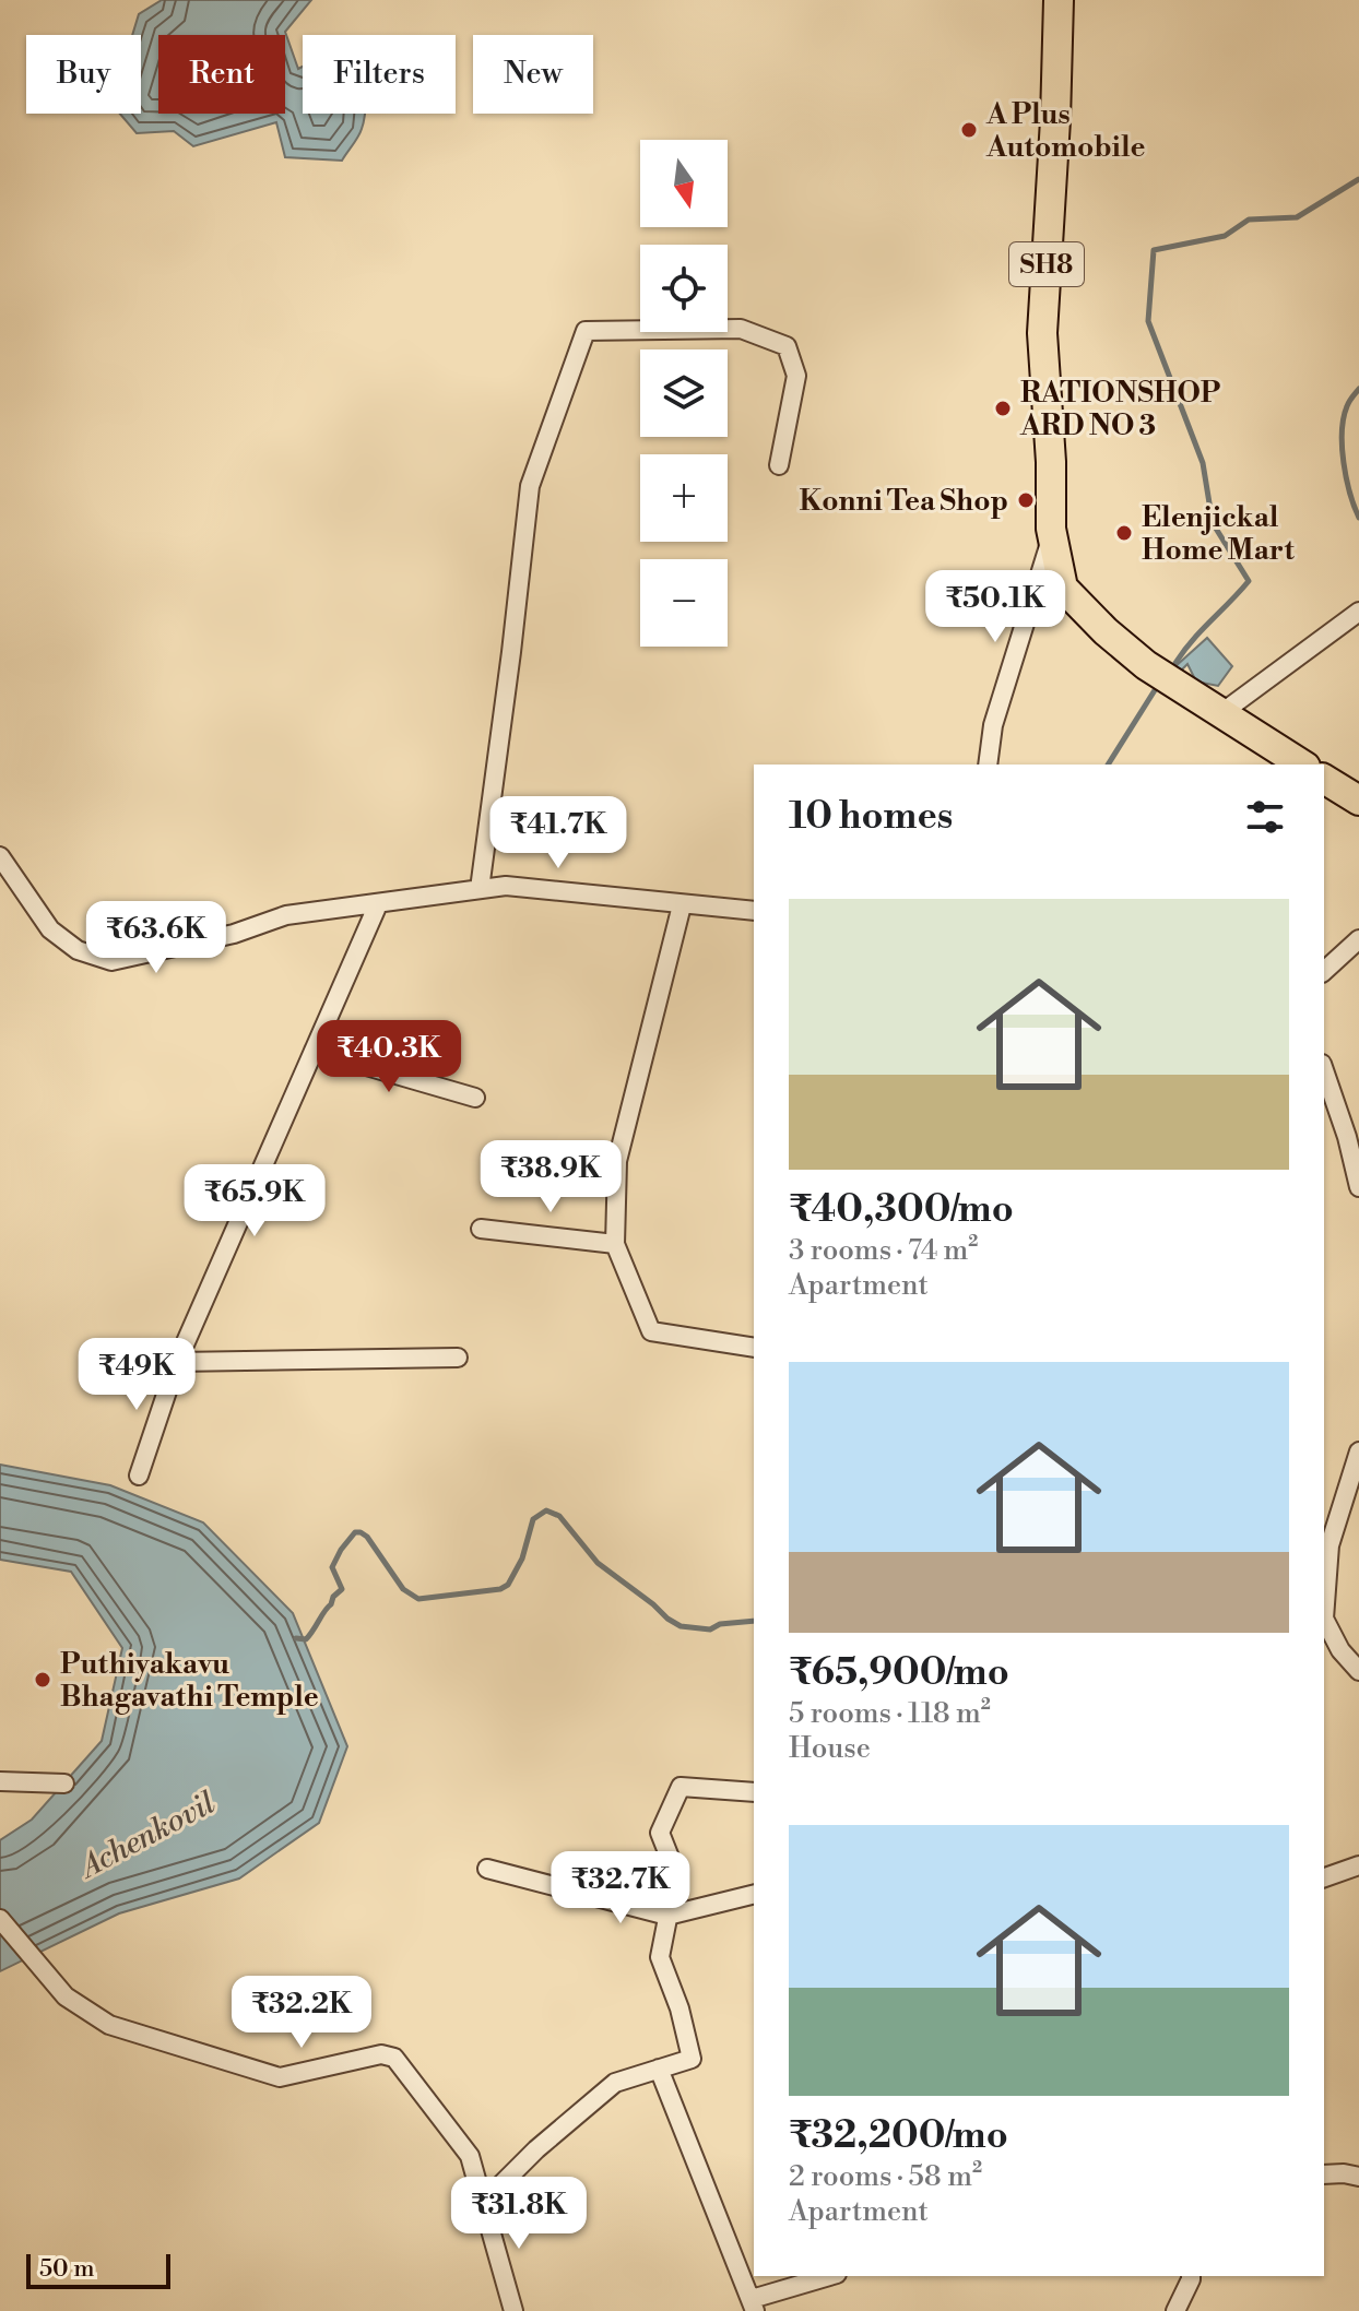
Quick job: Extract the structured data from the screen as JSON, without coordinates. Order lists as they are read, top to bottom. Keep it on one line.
{"streets":{"main road":["SH8"]},"water":["Achenkovil"],"places":["A Plus Automobile","RATIONSHOP ARD NO 3","Konni Tea Shop","Elenjickal Home Mart","Puthiyakavu Bhagavathi Temple"],"scale_bar":"50 m","north":"bottom","page":{"chip":["Buy","Rent","Filters","New"],"map_buttons":["+","−"],"price":["₹50.1K","₹41.7K","₹63.6K","₹40.3K","₹38.9K","₹65.9K","₹49K","₹32.7K","₹32.2K","₹31.8K"],"heading":"10 homes","list":[{"name":"₹40,300/mo","note":"3 rooms · 74 m² · Apartment"},{"name":"₹65,900/mo","note":"5 rooms · 118 m² · House"},{"name":"₹32,200/mo","note":"2 rooms · 58 m² · Apartment"}],"scale":"50 m"}}
